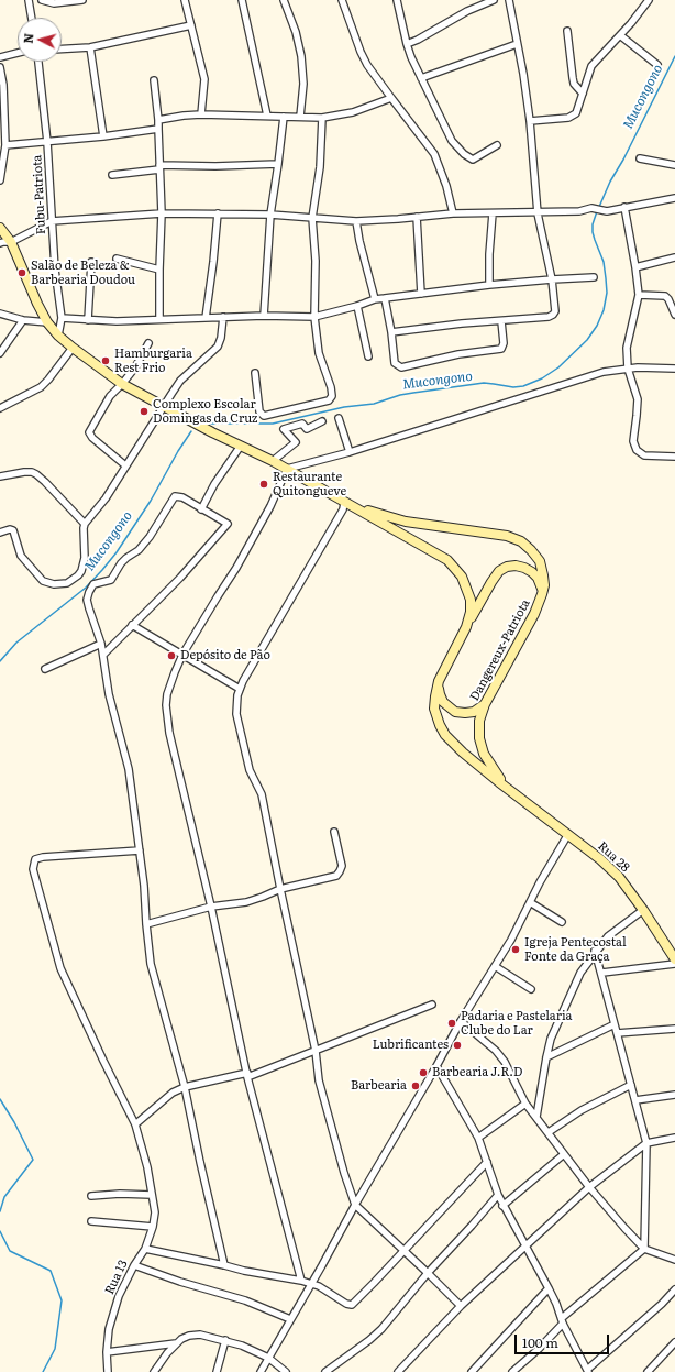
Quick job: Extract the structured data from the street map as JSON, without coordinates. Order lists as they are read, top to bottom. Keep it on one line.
{"streets":{"street":["Fubu-Patriota","Dangereux-Patriota","Rua 28","Rua 13"]},"crossings":[["Dangereux-Patriota","Rua 28"]],"water":["Mucongono"],"places":["Salão de Beleza & Barbearia Doudou","Hamburgaria Rest Frio","Complexo Escolar Domingas da Cruz","Restaurante Quitongueve","Depósito de Pão","Igreja Pentecostal Fonte da Graça","Padaria e Pastelaria Clube do Lar","Lubrificantes","Barbearia J.R.D","Barbearia"],"scale_bar":"100 m","north":"left"}
